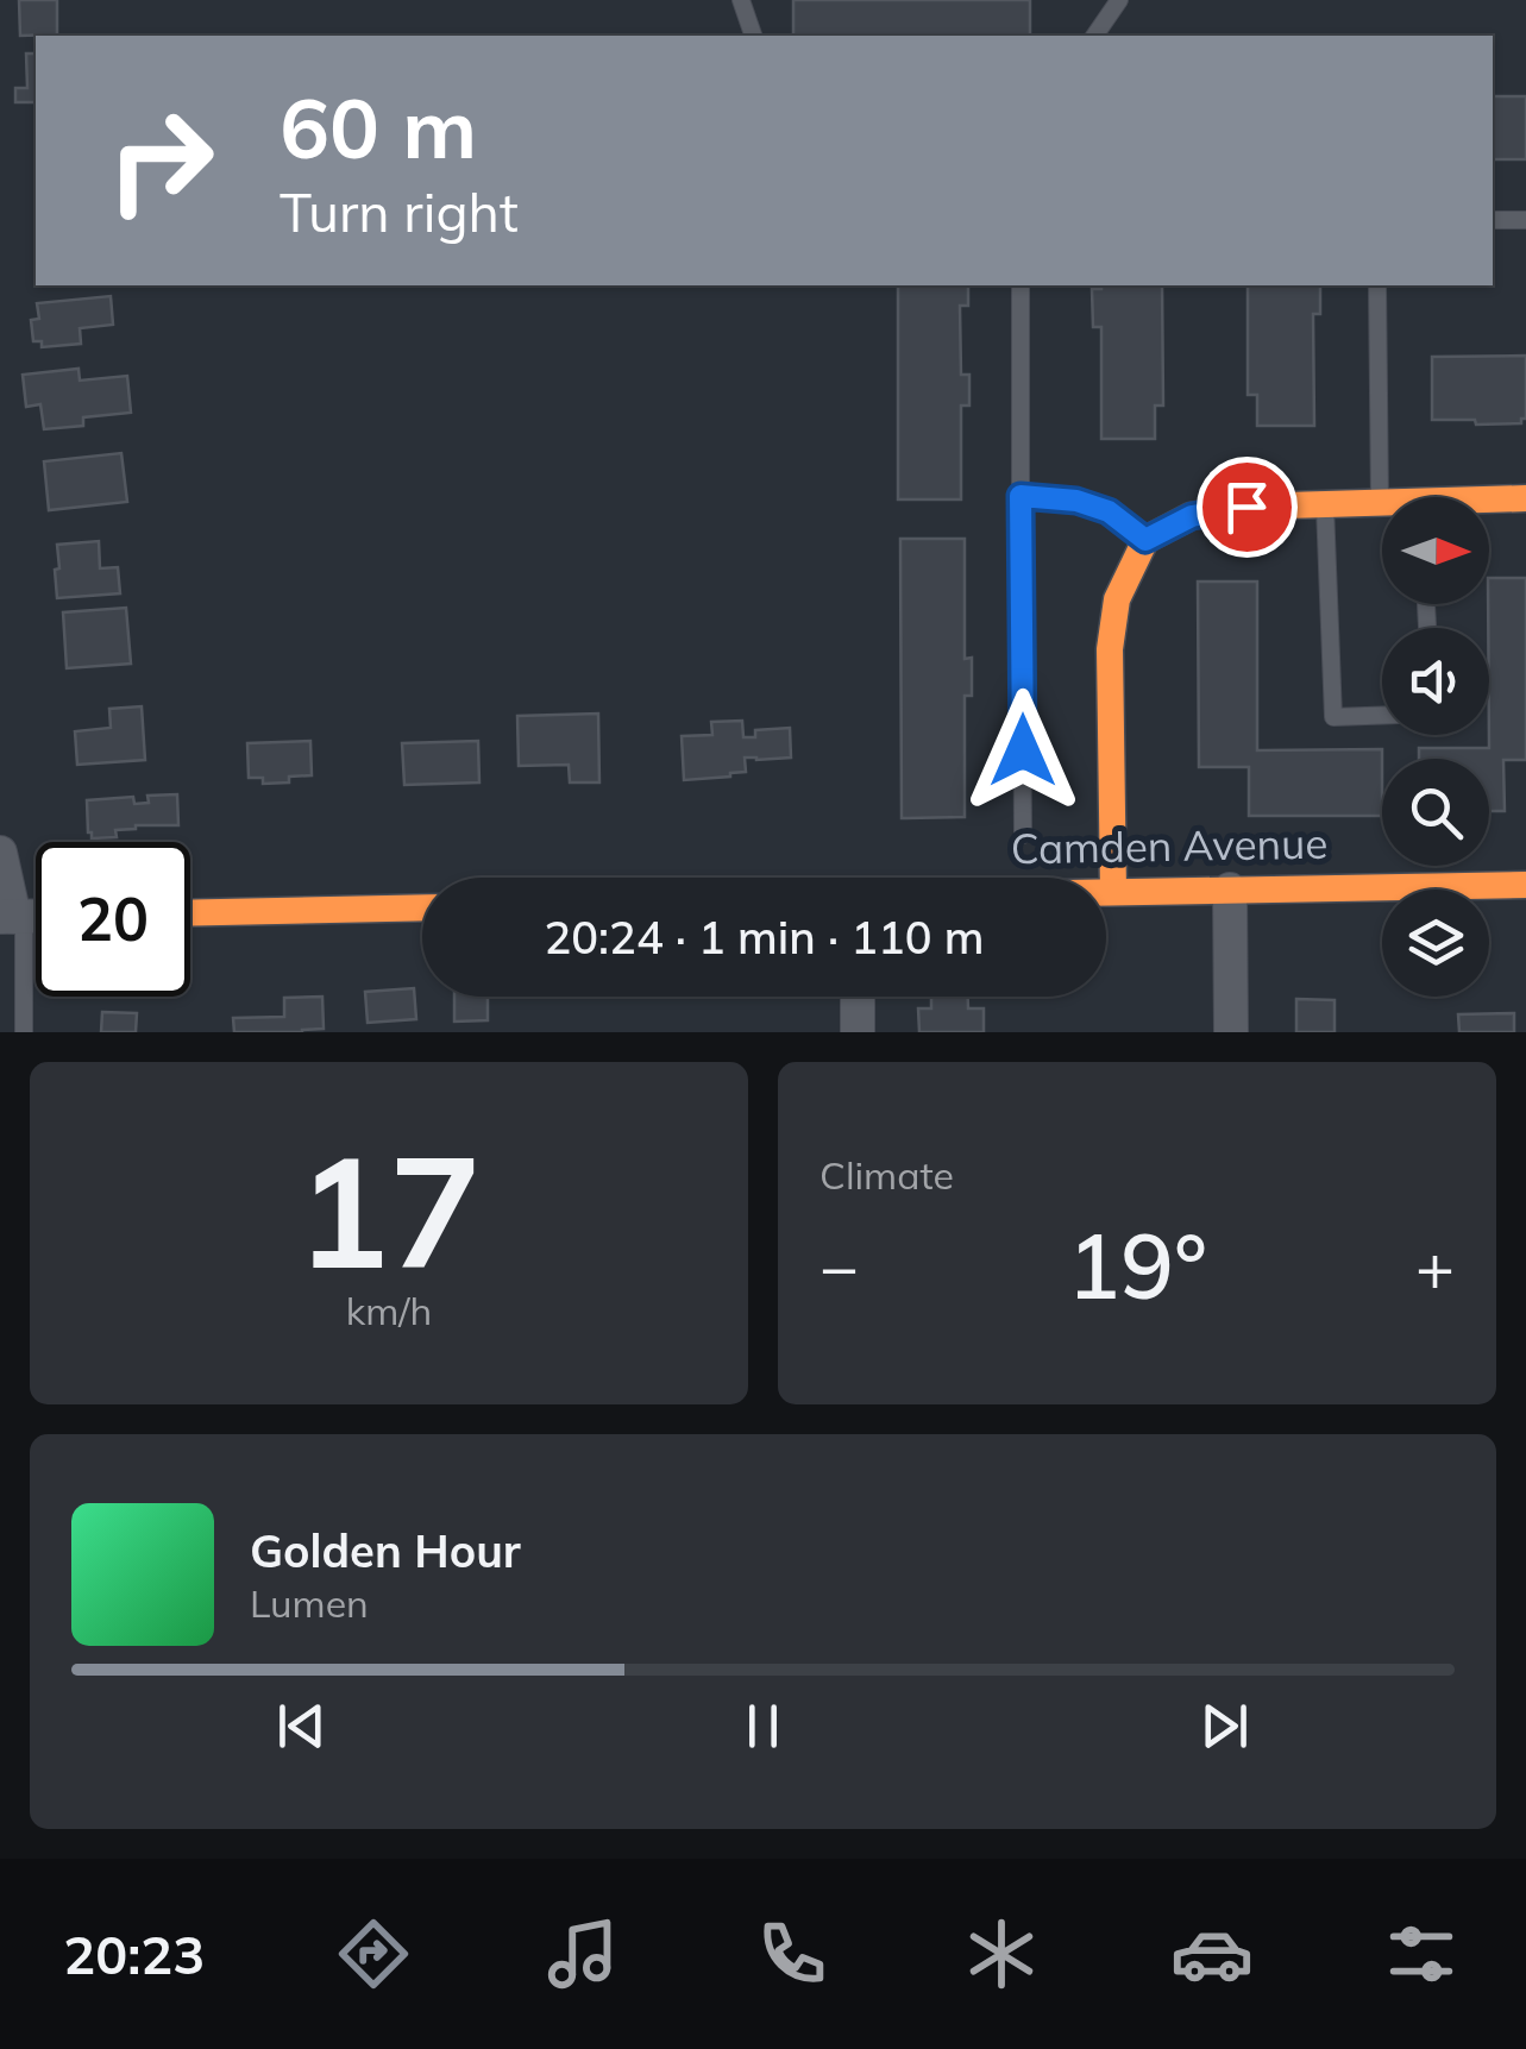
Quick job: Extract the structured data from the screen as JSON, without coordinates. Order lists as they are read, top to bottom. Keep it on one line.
{"streets":{"street":["Camden Avenue"]},"north":"right","page":{"turn":["60 m","Turn right"],"limit":"20","trip":"20:24 · 1 min · 110 m","tile":[["17","km/h"],"Climate"],"heat":["−","19°","+"],"song":["Golden Hour","Lumen"],"tabs":"20:23"}}
